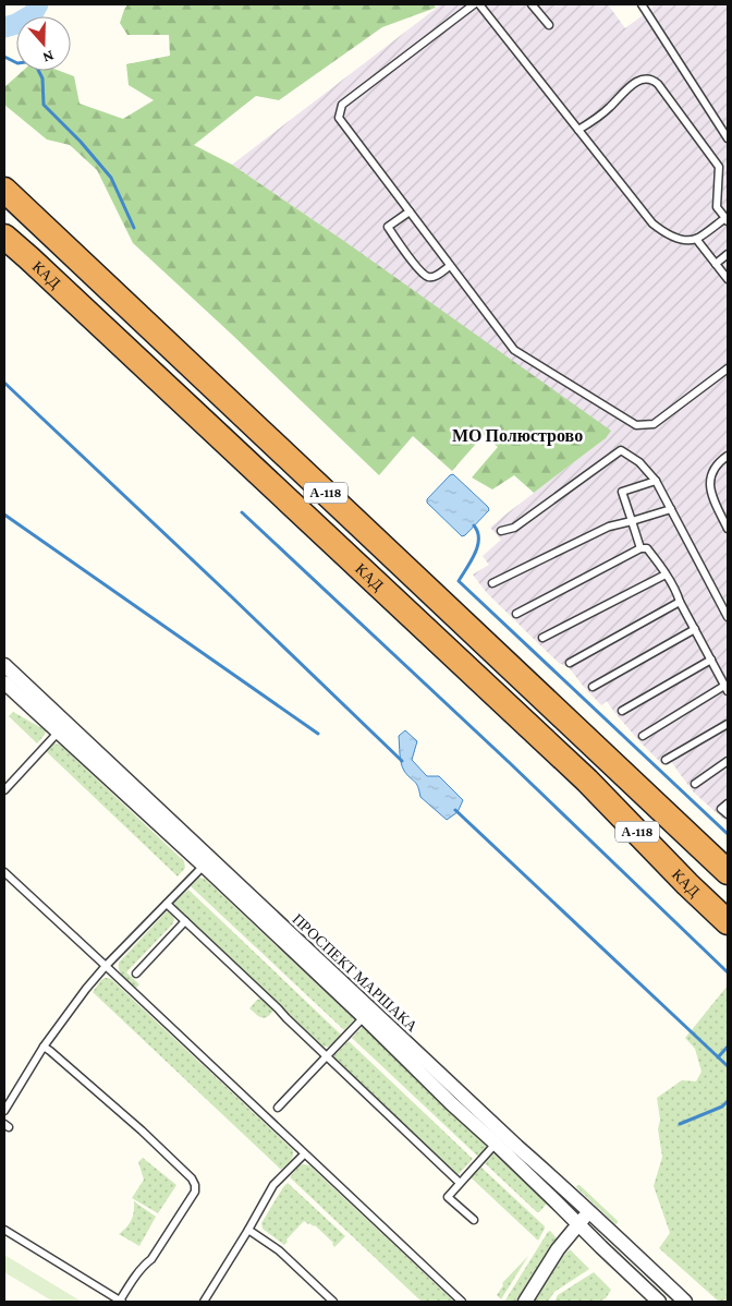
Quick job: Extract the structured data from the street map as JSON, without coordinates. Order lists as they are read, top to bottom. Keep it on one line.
{"streets":{"highway":["КАД","А-118"],"street":["ПРОСПЕКТ МАРШАКА"]},"districts":["МО Полюстрово"],"north":"bottom"}
